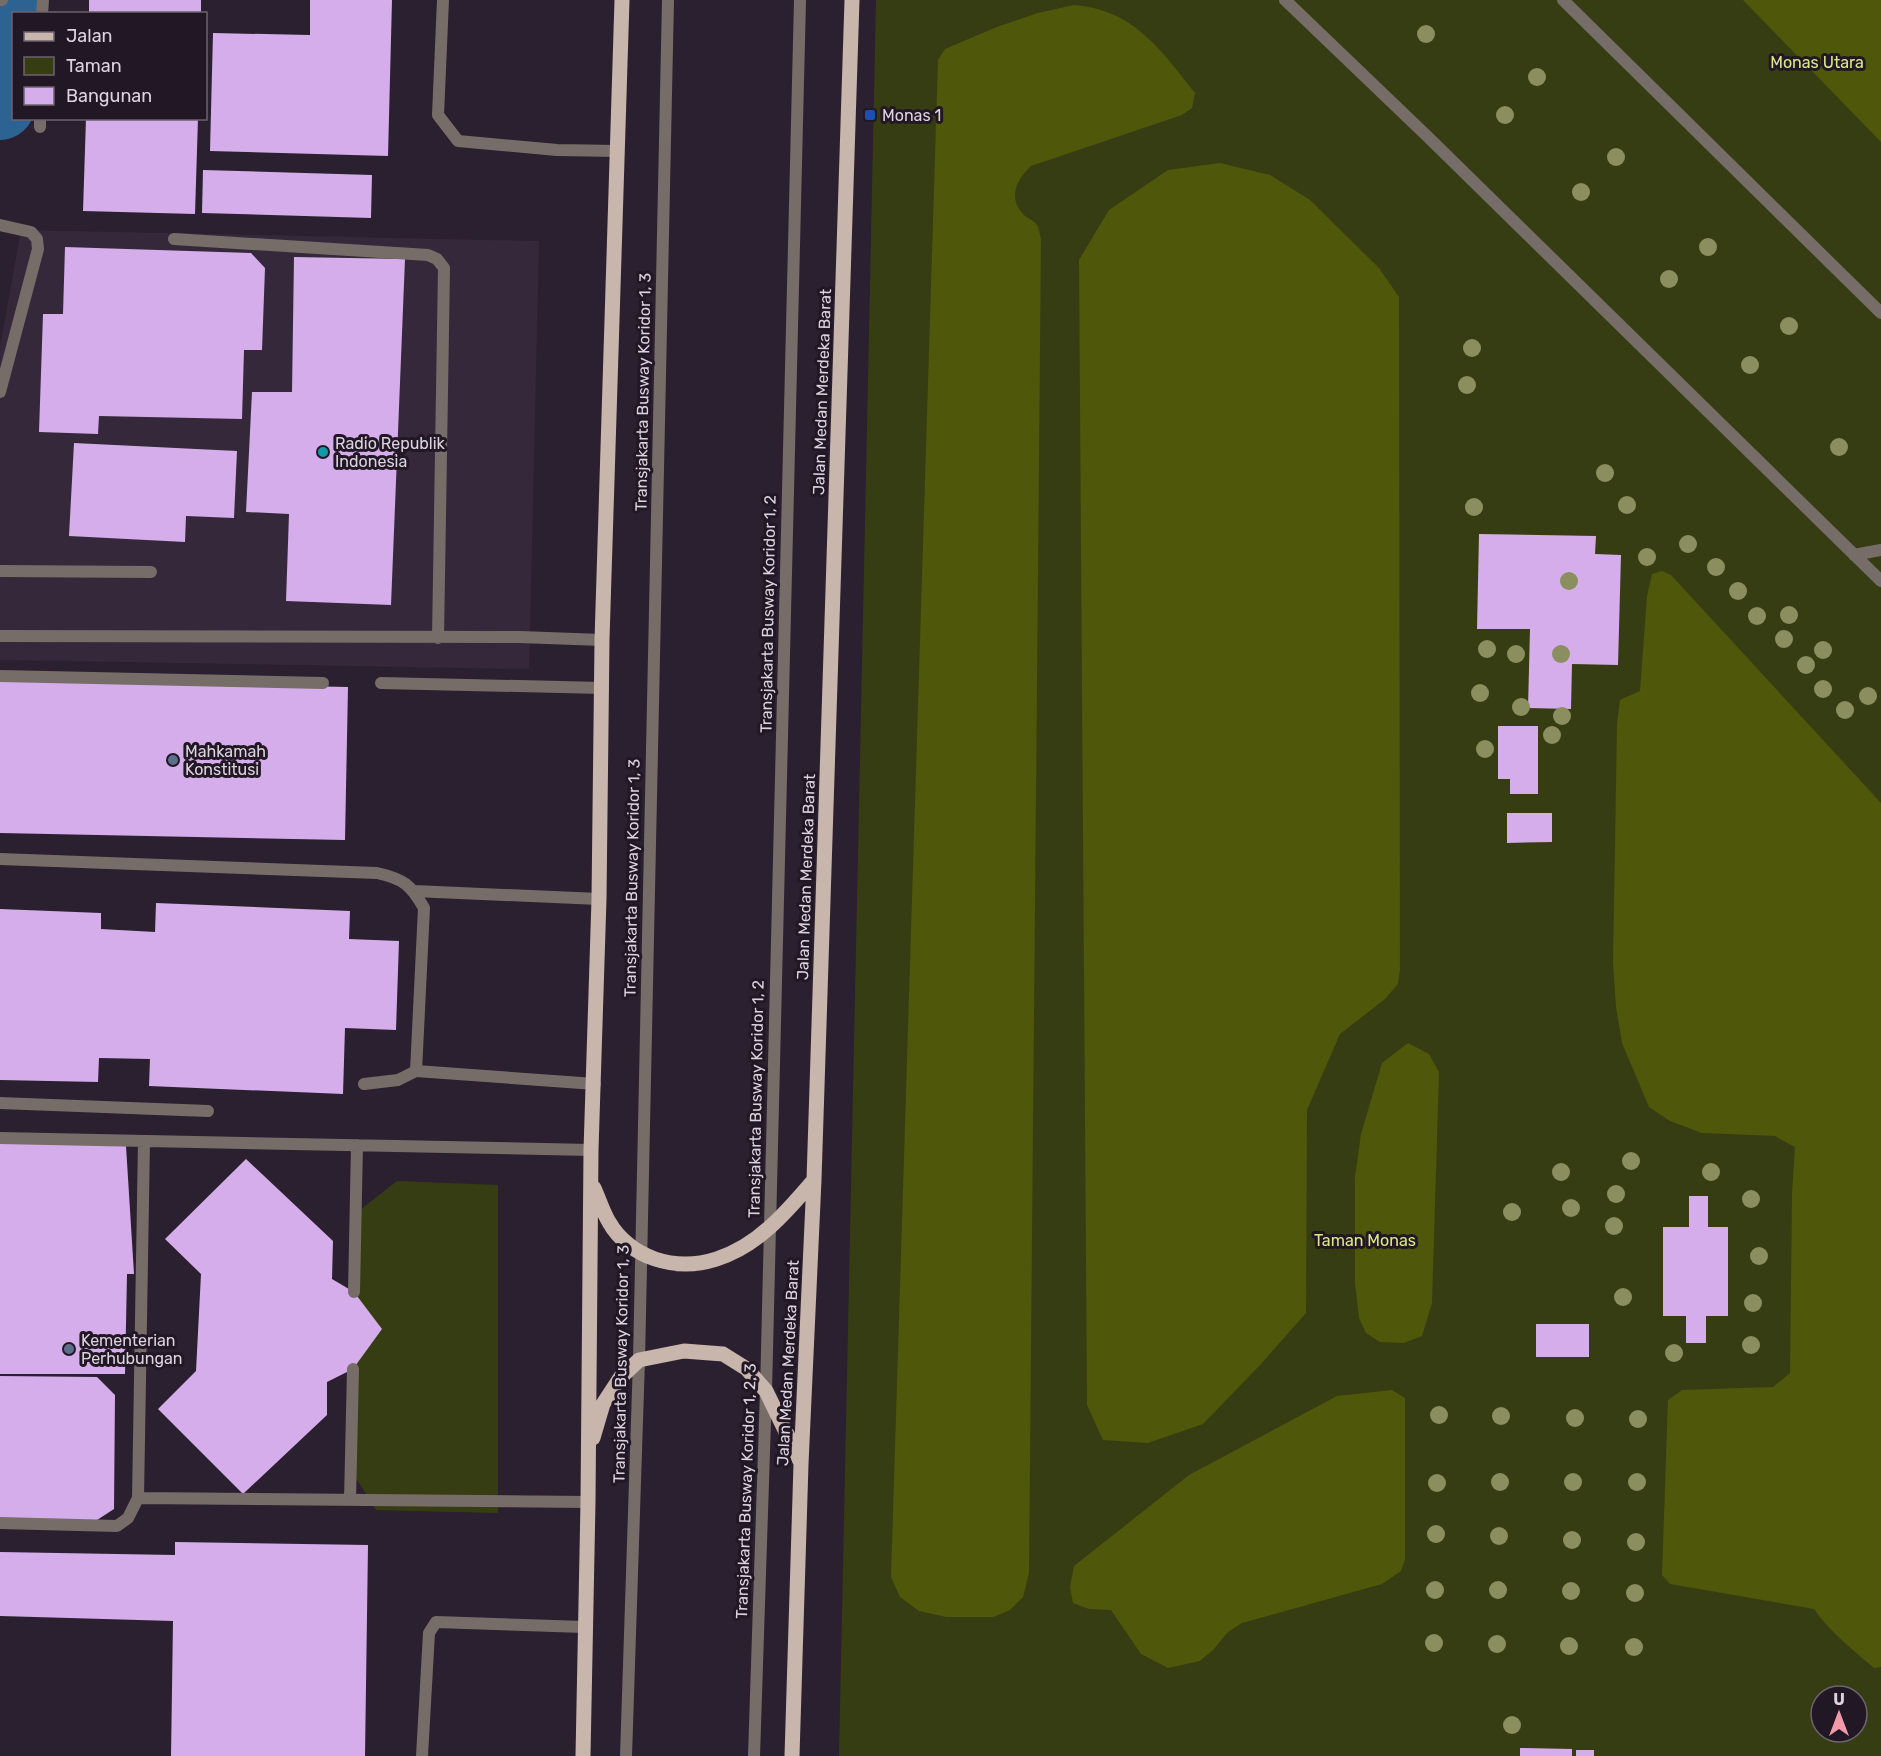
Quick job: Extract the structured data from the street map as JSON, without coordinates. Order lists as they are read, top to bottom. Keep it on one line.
{"streets":{"main road":["Jalan Medan Merdeka Barat"],"street":["Transjakarta Busway Koridor 1, 3","Transjakarta Busway Koridor 1, 2","Transjakarta Busway Koridor 1, 2, 3"]},"crossings":[["Transjakarta Busway Koridor 1, 2","Transjakarta Busway Koridor 1, 2, 3"]],"parks":["Monas Utara","Taman Monas"],"places":{"transit":["Monas 1"],"other":["Radio Republik Indonesia","Mahkamah Konstitusi","Kementerian Perhubungan"]},"legend":["Jalan","Taman","Bangunan"],"north":"top"}
